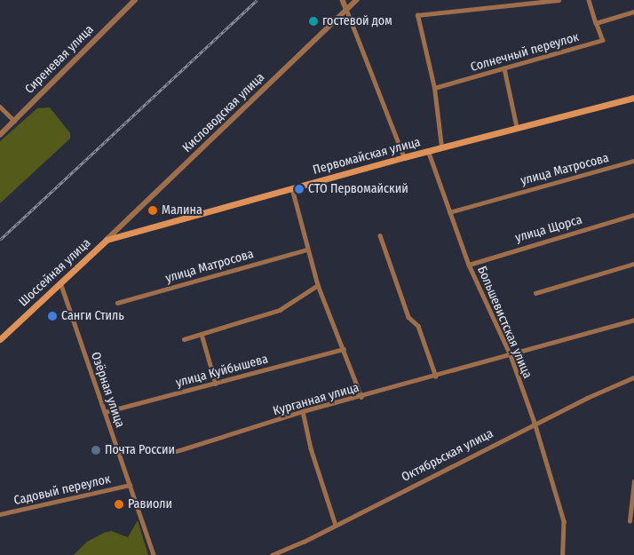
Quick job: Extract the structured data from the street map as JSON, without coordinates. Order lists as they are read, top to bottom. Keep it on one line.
{"streets":{"main road":["Первомайская улица","Шоссейная улица"],"street":["Солнечный переулок","Сиреневая улица","Кисловодская улица","улица Матросова","улица Щорса","Большевистская улица","улица Куйбышева","Озёрная улица","Курганная улица","Октябрьская улица","Садовый переулок"]},"crossings":[["Кисловодская улица","Первомайская улица"],["Кисловодская улица","Шоссейная улица"],["Первомайская улица","Шоссейная улица"],["Первомайская улица","Большевистская улица"],["улица Матросова","Большевистская улица"],["улица Щорса","Большевистская улица"],["Шоссейная улица","Озёрная улица"],["Большевистская улица","Курганная улица"],["Большевистская улица","Октябрьская улица"],["улица Куйбышева","Озёрная улица"],["Озёрная улица","Садовый переулок"]],"places":["гостевой дом","СТО Первомайский","Малина","Санги Стиль","Почта России","Равиоли"]}
